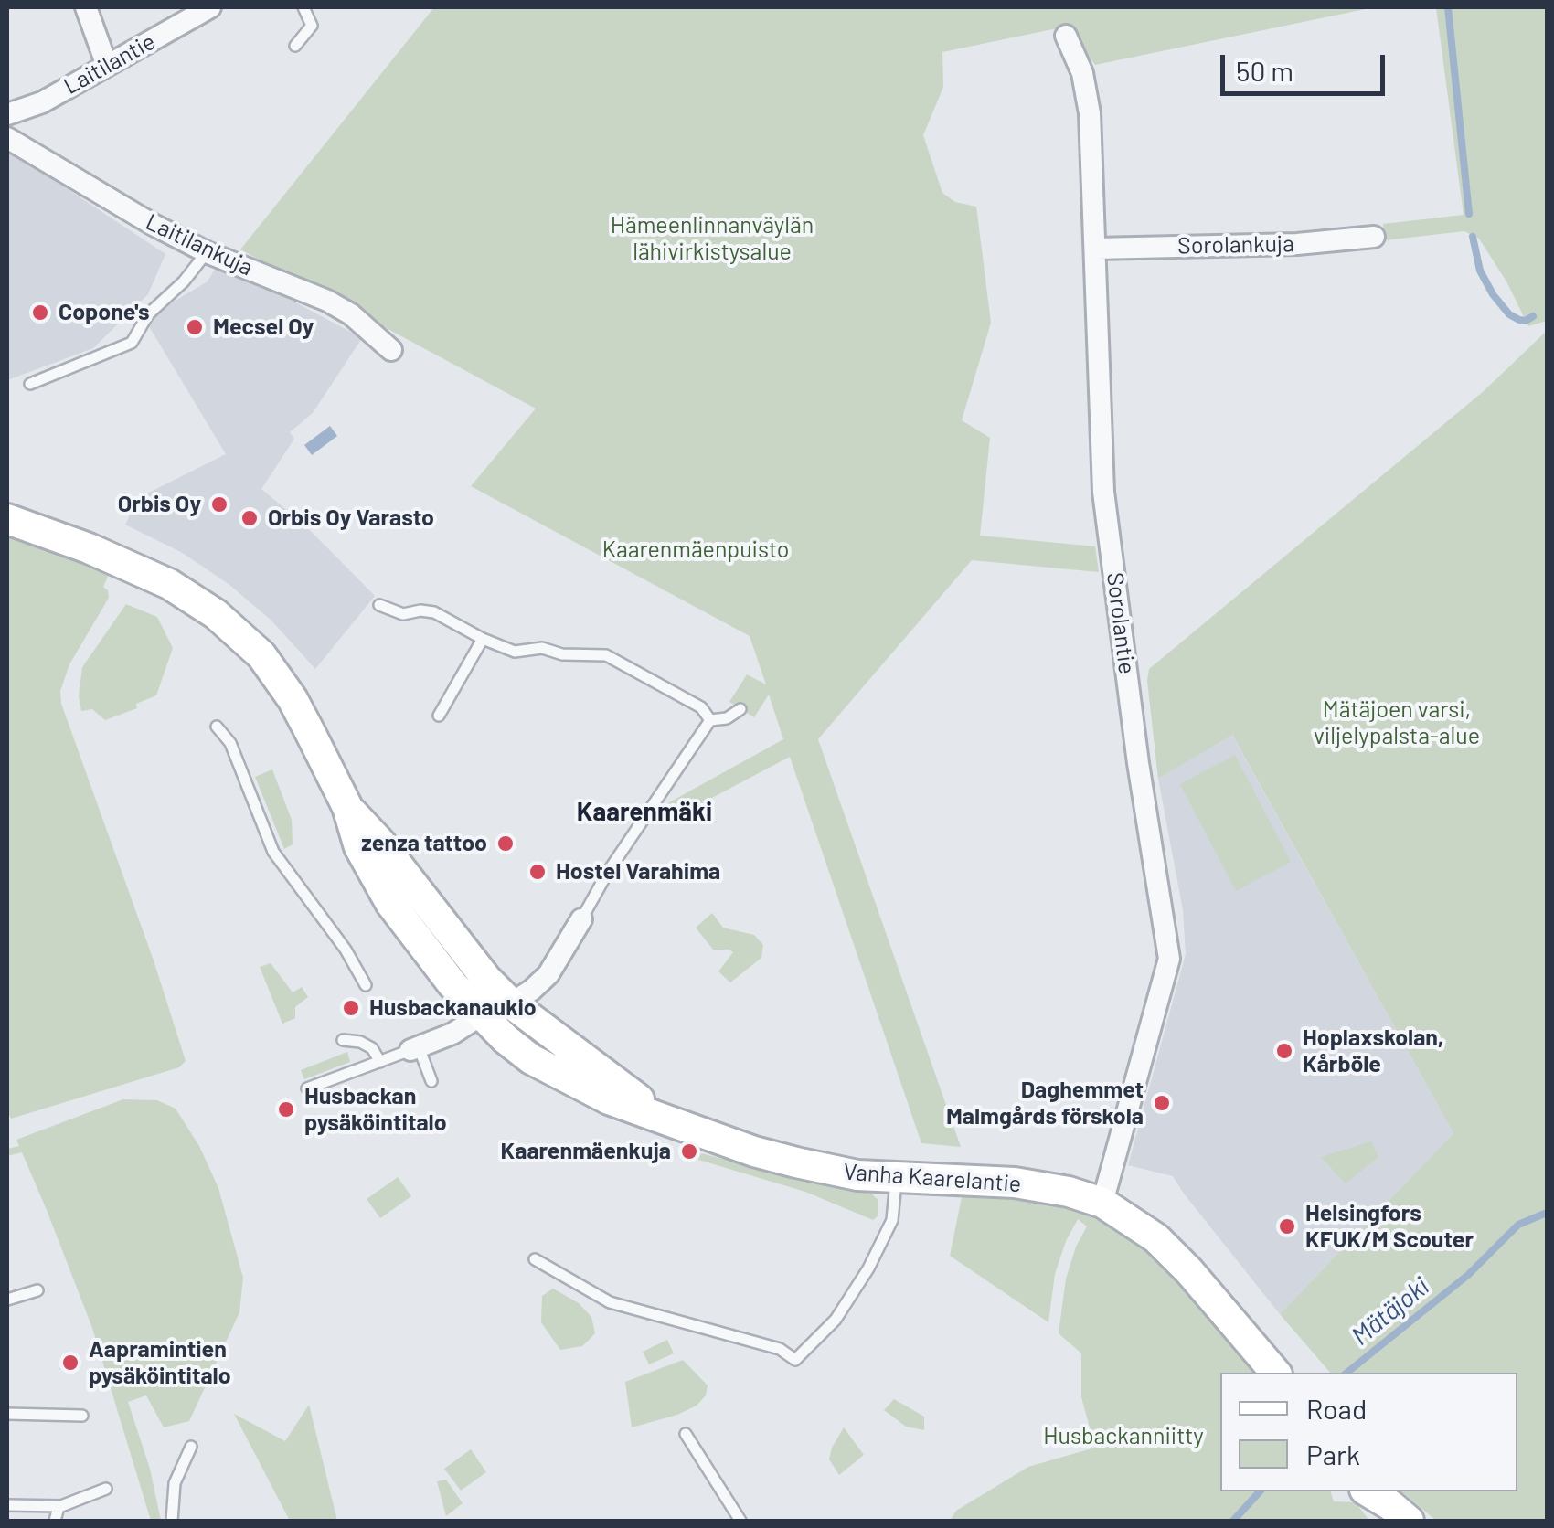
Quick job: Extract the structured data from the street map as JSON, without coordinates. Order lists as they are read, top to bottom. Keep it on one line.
{"streets":{"main road":["Vanha Kaarelantie"],"street":["Laitilantie","Laitilankuja","Sorolankuja","Sorolantie"]},"crossings":[["Sorolankuja","Sorolantie"],["Sorolantie","Vanha Kaarelantie"]],"districts":["Kaarenmäki"],"water":["Mätäjoki"],"parks":["Hämeenlinnanväylän lähivirkistysalue","Kaarenmäenpuisto","Mätäjoen varsi, viljelypalsta-alue","Husbackanniitty"],"places":["Copone's","Mecsel Oy","Orbis Oy","Orbis Oy Varasto","zenza tattoo","Hostel Varahima","Husbackanaukio","Hoplaxskolan, Kårböle","Daghemmet Malmgårds förskola","Husbackan pysäköintitalo","Kaarenmäenkuja","Helsingfors KFUK/M Scouter","Aapramintien pysäköintitalo"],"legend":["Road","Park"],"scale_bar":"50 m"}
